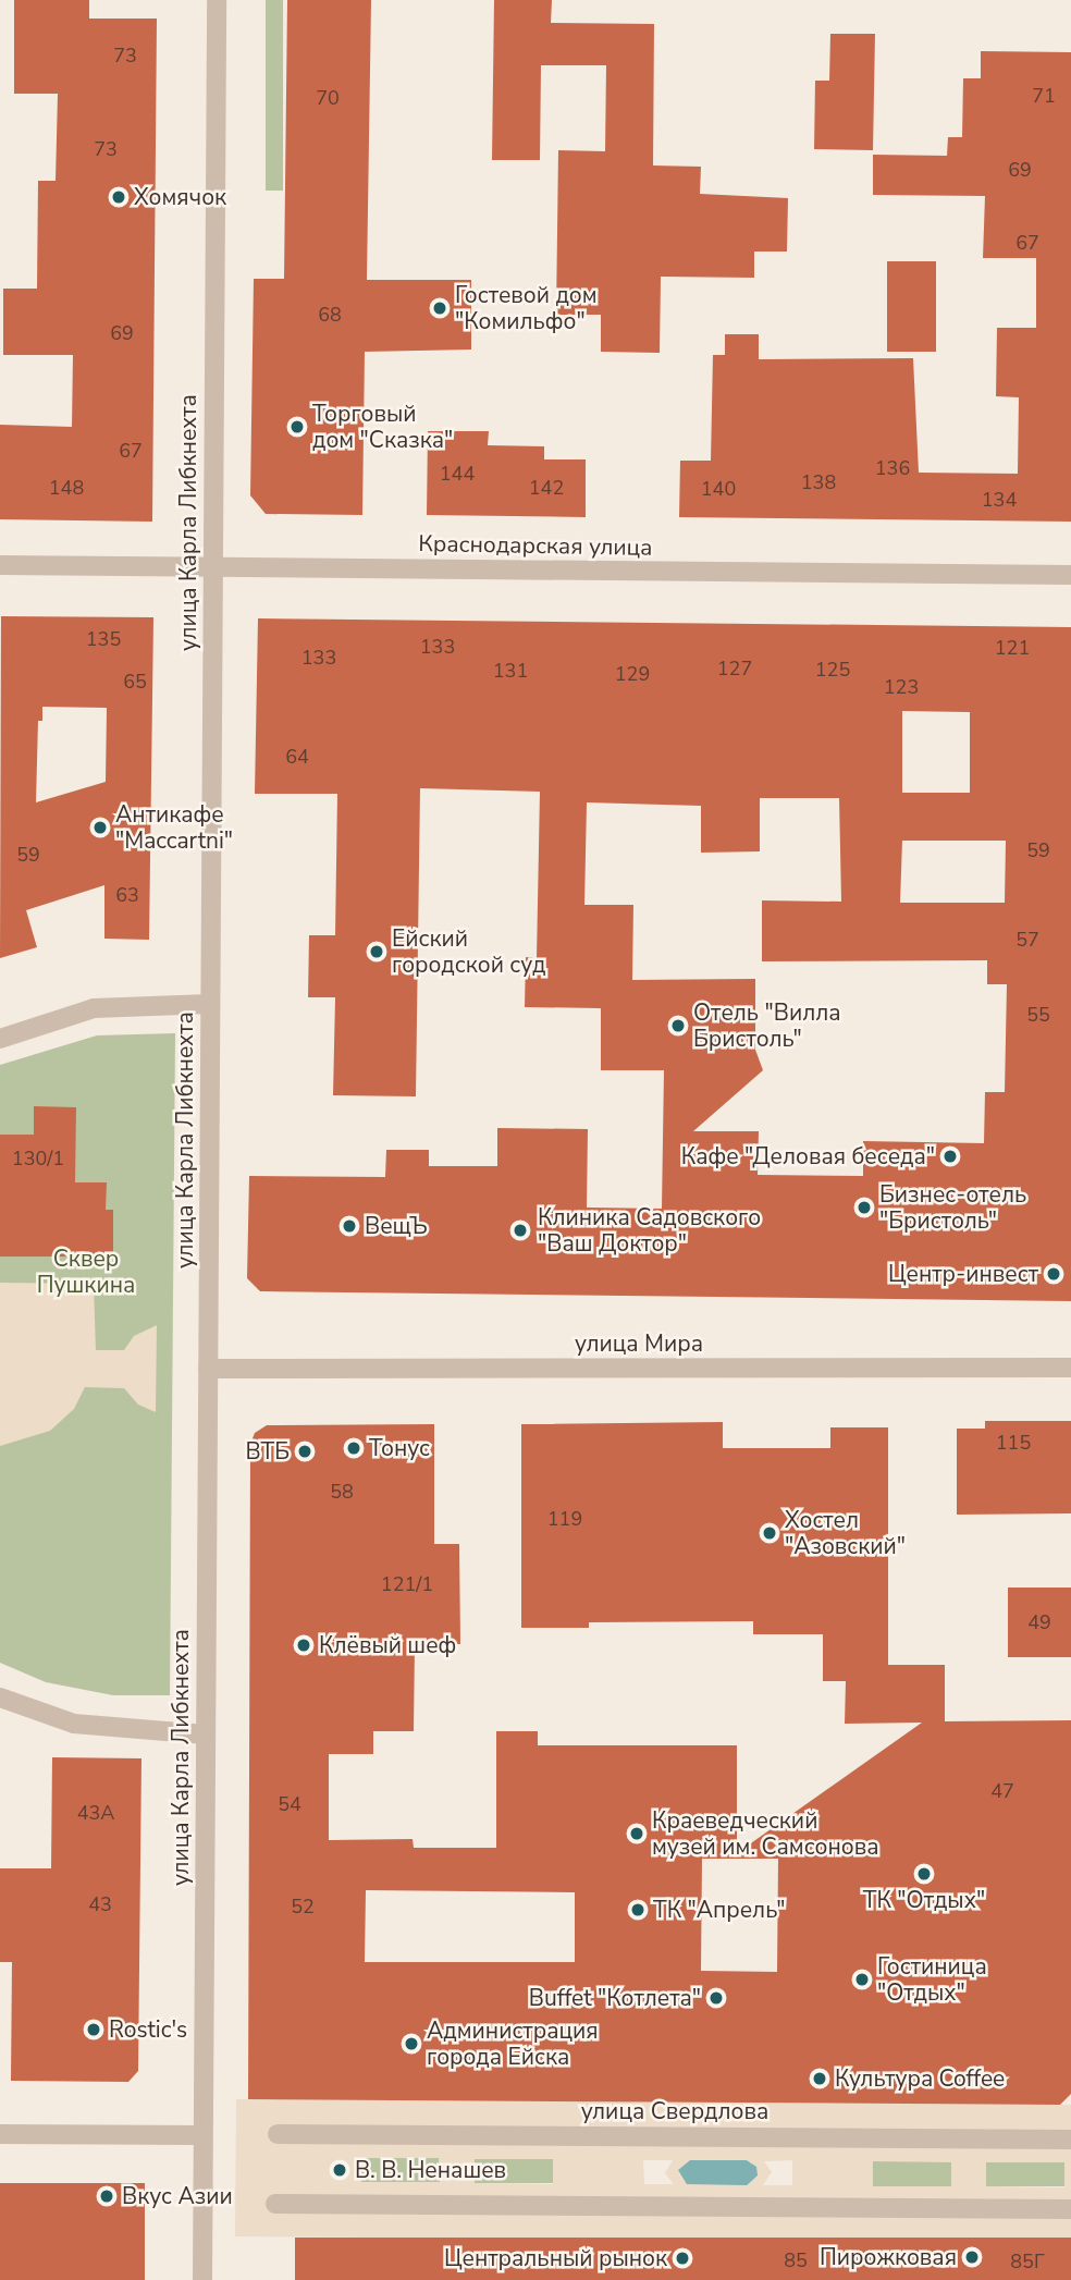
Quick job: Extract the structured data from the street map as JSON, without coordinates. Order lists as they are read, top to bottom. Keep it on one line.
{"streets":{"street":["улица Карла Либкнехта","Краснодарская улица","улица Мира","улица Свердлова"]},"crossings":[["улица Карла Либкнехта","Краснодарская улица"],["улица Карла Либкнехта","улица Мира"]],"parks":["Сквер Пушкина"],"places":["Хомячок","Гостевой дом \"Комильфо\"","Торговый дом \"Сказка\"","Антикафе \"Maccartni\"","Ейский городской суд","Отель \"Вилла Бристоль\"","Кафе \"Деловая беседа\"","Бизнес-отель \"Бристоль\"","ВещЪ","Клиника Садовского \"Ваш Доктор\"","Центр-инвест","Тонус","ВТБ","Хостел \"Азовский\"","Клёвый шеф","Краеведческий музей им. Самсонова","ТК \"Отдых\"","ТК \"Апрель\"","Гостиница \"Отдых\"","Buffet \"Котлета\"","Rostic's","Администрация города Ейска","Культура Coffee","В. В. Ненашев","Вкус Азии","Пирожковая","Центральный рынок"],"house_numbers":["73","71","70","73","69","67","68","69","67","136","144","138","148","142","140","134","135","133","121","133","127","125","131","129","65","123","64","59","59","63","57","55","130/1","115","58","119","121/1","49","47","54","43А","43","52","85","85Г"]}
